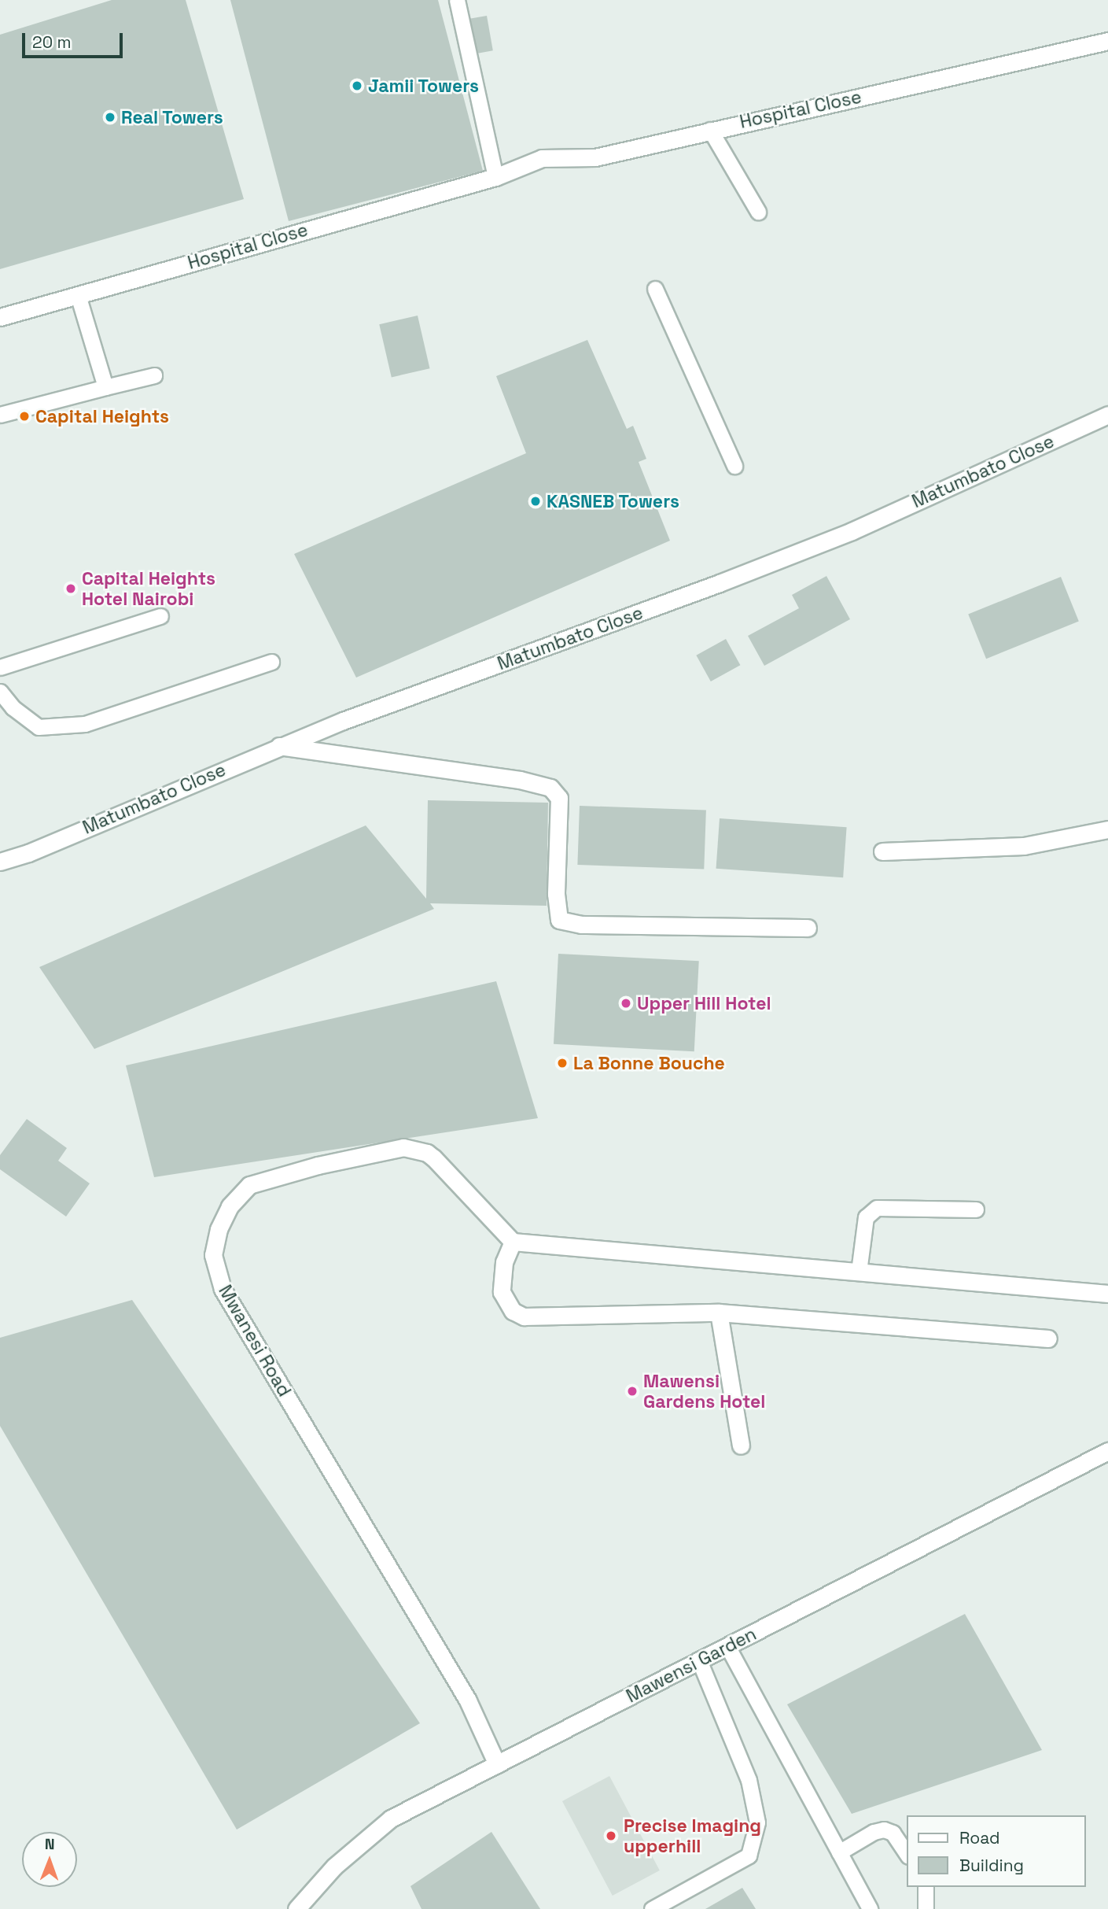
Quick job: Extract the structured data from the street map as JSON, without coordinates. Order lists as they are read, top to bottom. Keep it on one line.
{"streets":{"street":["Hospital Close","Matumbato Close","Mwanesi Road","Mawensi Garden"]},"crossings":[["Mwanesi Road","Mawensi Garden"]],"places":["Jamii Towers","Real Towers","Capital Heights","KASNEB Towers","Capital Heights Hotel Nairobi","Upper Hill Hotel","La Bonne Bouche","Mawensi Gardens Hotel","Precise Imaging upperhill"],"legend":["Road","Building"],"scale_bar":"20 m","north":"top"}
